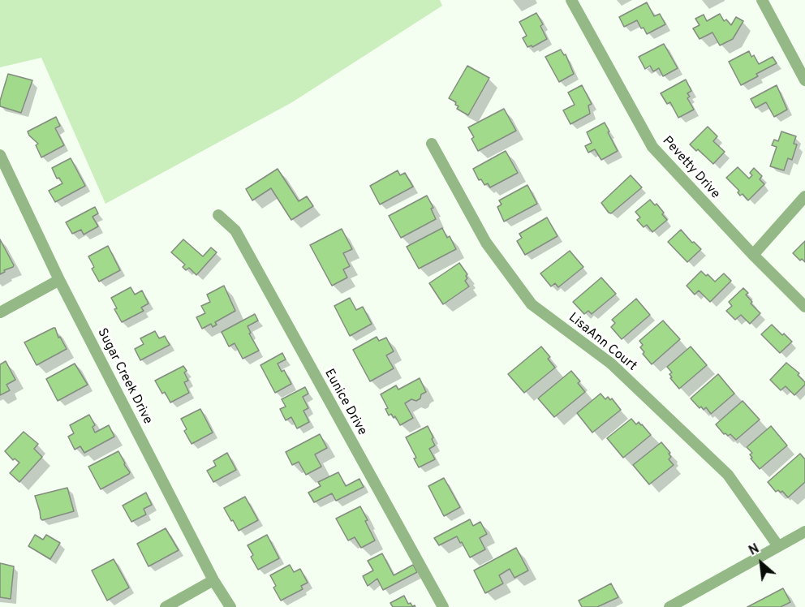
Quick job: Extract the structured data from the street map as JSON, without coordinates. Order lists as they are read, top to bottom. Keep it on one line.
{"streets":{"street":["Pevetty Drive","LisaAnn Court","Sugar Creek Drive","Eunice Drive"]},"north":"top left"}
